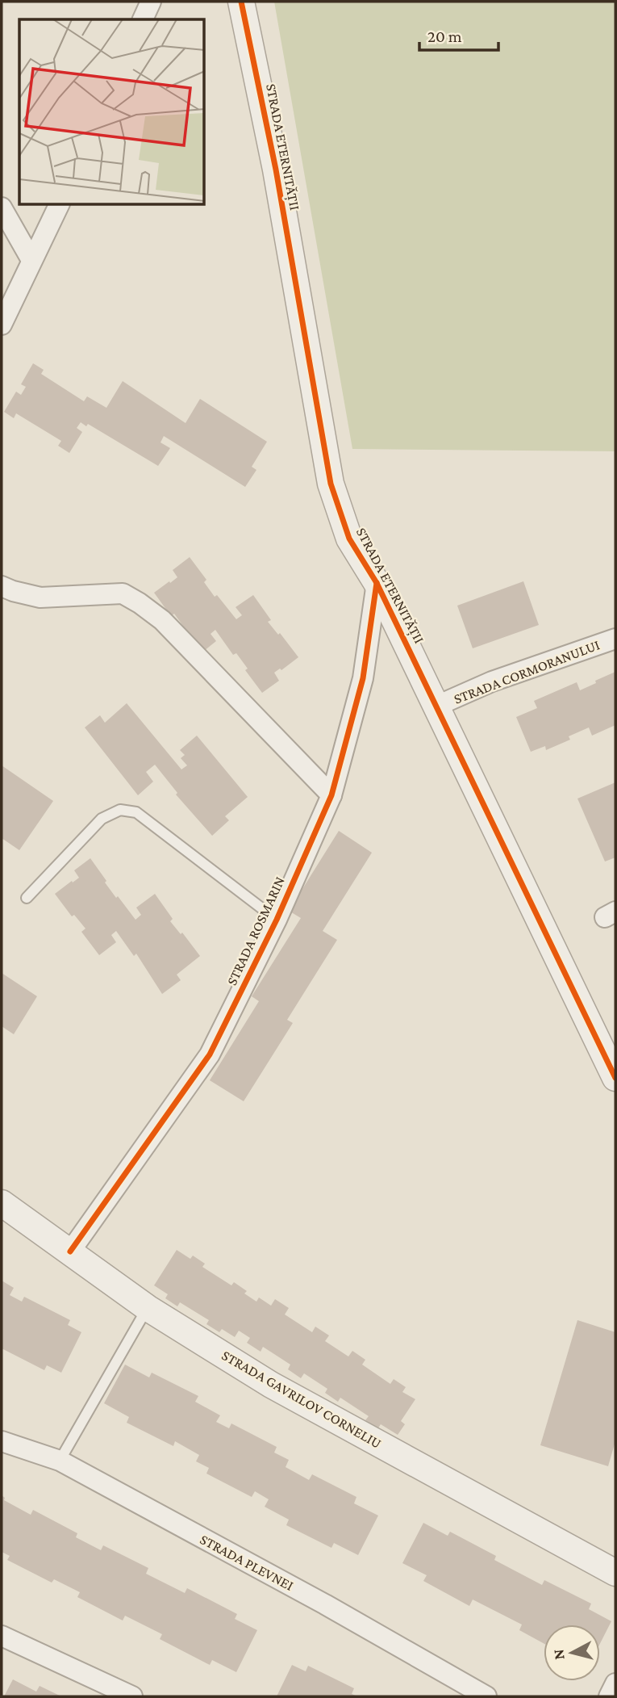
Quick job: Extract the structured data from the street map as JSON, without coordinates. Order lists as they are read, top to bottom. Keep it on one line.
{"streets":{"street":["STRADA ETERNITĂȚII","STRADA CORMORANULUI","STRADA ROSMARIN","STRADA GAVRILOV CORNELIU","STRADA PLEVNEI"]},"crossings":[["STRADA ETERNITĂȚII","STRADA CORMORANULUI"],["STRADA ETERNITĂȚII","STRADA ROSMARIN"],["STRADA ROSMARIN","STRADA GAVRILOV CORNELIU"]],"scale_bar":"20 m","north":"left"}
